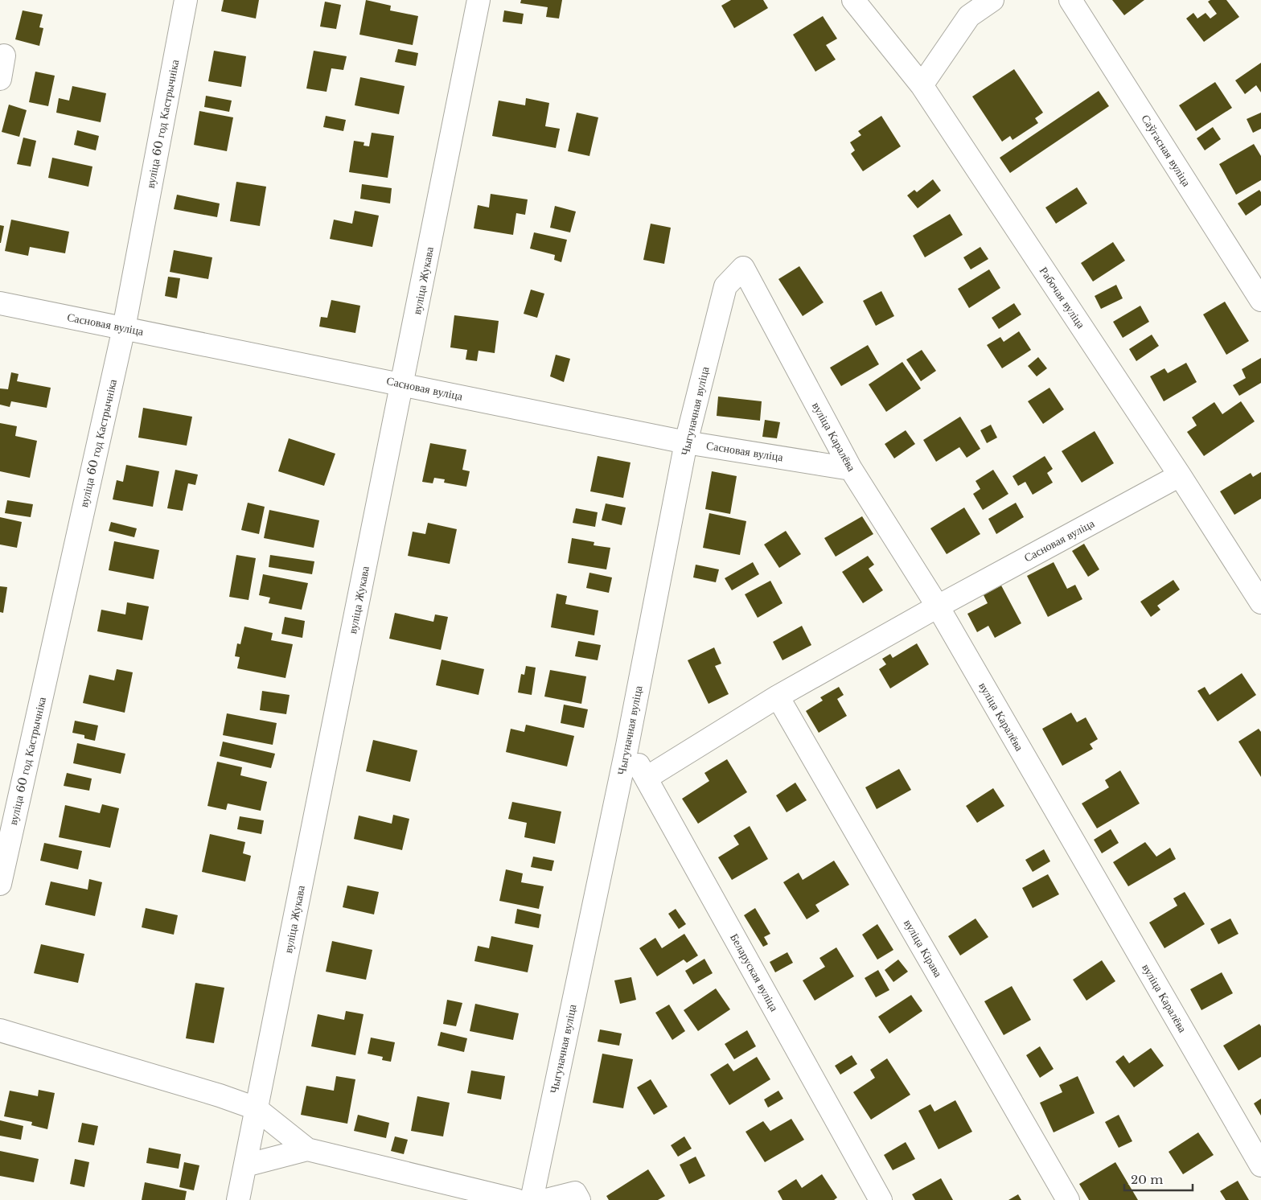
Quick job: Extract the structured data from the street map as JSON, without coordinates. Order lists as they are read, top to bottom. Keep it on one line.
{"streets":{"street":["вуліца 60 год Кастрычніка","Саўгасная вуліца","вуліца Жукава","Рабочая вуліца","Сасновая вуліца","Чыгуначная вуліца","вуліца Каралёва","вуліца Кірава","Беларуская вуліца"]},"crossings":[["вуліца 60 год Кастрычніка","Сасновая вуліца"],["вуліца Жукава","Сасновая вуліца"],["Рабочая вуліца","Сасновая вуліца"],["Сасновая вуліца","Чыгуначная вуліца"],["Сасновая вуліца","вуліца Каралёва"],["Сасновая вуліца","вуліца Кірава"],["Сасновая вуліца","Беларуская вуліца"],["Чыгуначная вуліца","вуліца Каралёва"],["Чыгуначная вуліца","Беларуская вуліца"]],"scale_bar":"20 m"}
